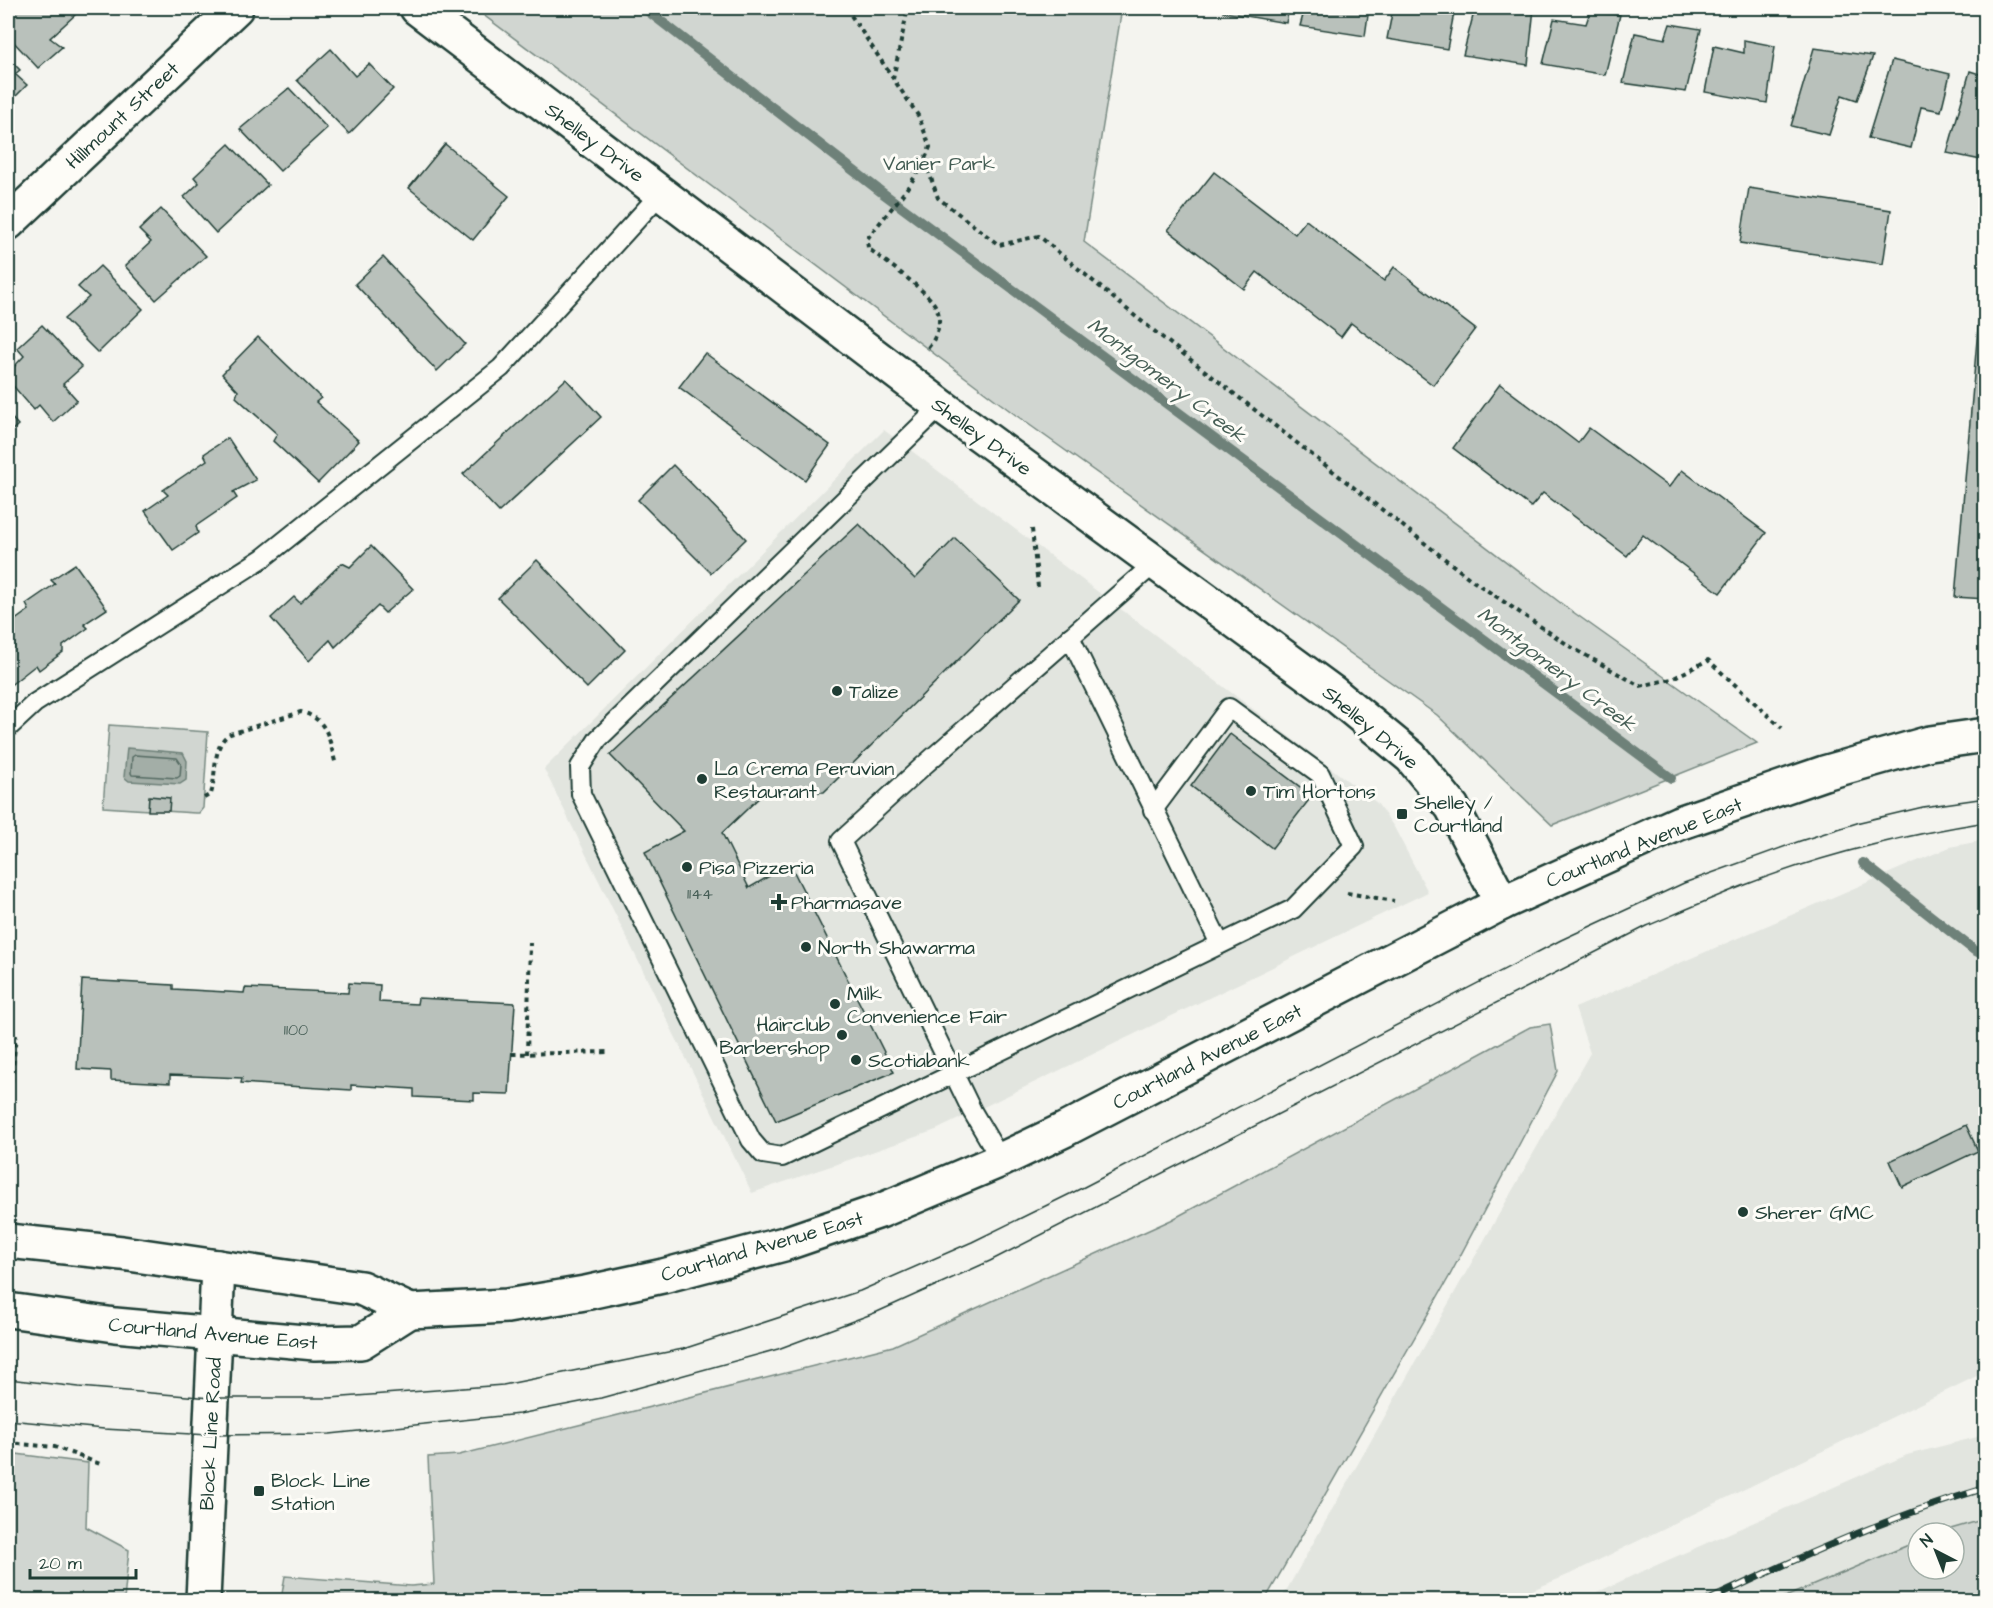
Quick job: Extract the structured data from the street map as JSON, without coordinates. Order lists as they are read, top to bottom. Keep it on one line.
{"streets":{"main road":["Hillmount Street","Shelley Drive","Courtland Avenue East","Block Line Road"]},"crossings":[["Shelley Drive","Courtland Avenue East"],["Courtland Avenue East","Block Line Road"]],"water":["Montgomery Creek"],"parks":["Vanier Park"],"places":{"other":["Talize","La Crema Peruvian Restaurant","Tim Hortons","Pisa Pizzeria","North Shawarma","Milk Convenience Fair","Hairclub Barbershop","Scotiabank","Sherer GMC"],"transit":["Shelley / Courtland","Block Line Station"],"health":["Pharmasave"]},"house_numbers":["1144","1100"],"scale_bar":"20 m","north":"top left"}
